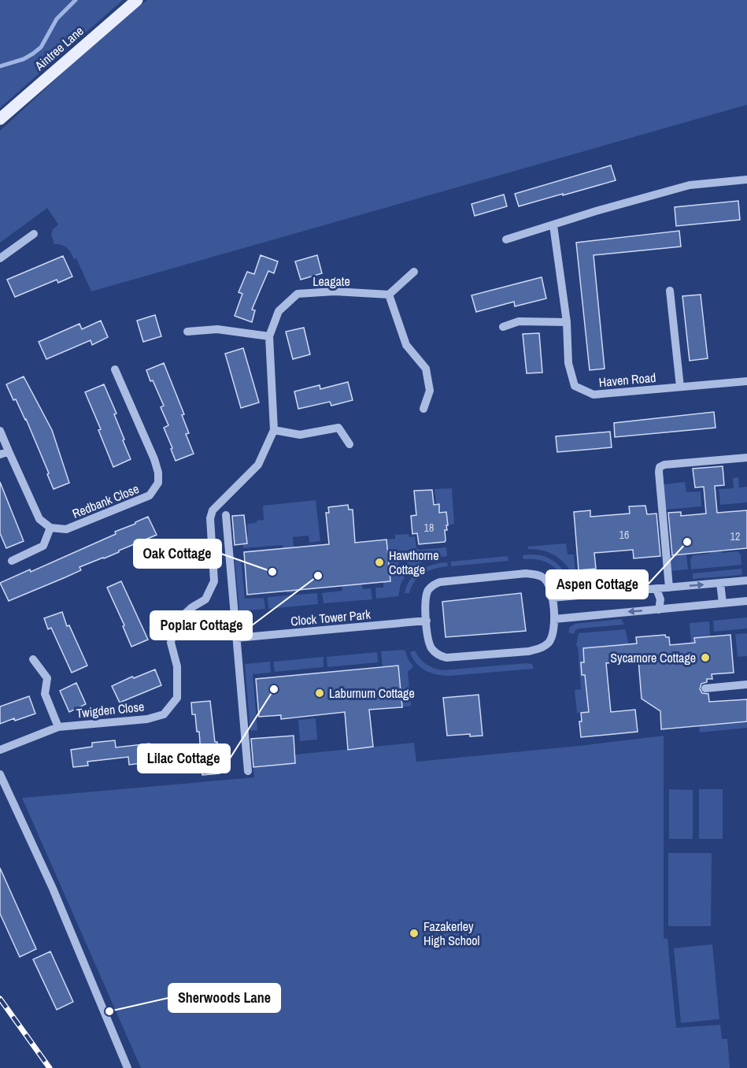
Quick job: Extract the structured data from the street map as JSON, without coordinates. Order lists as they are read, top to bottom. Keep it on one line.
{"streets":{"main road":["Aintree Lane"],"street":["Leagate","Haven Road","Redbank Close","Clock Tower Park","Twigden Close"]},"crossings":[["Leagate","Twigden Close"]],"places":["Aspen Cottage","Hawthorne Cottage","Oak Cottage","Poplar Cottage","Sycamore Cottage","Lilac Cottage","Laburnum Cottage","Fazakerley High School","Sherwoods Lane"],"house_numbers":["18","16","12"]}
